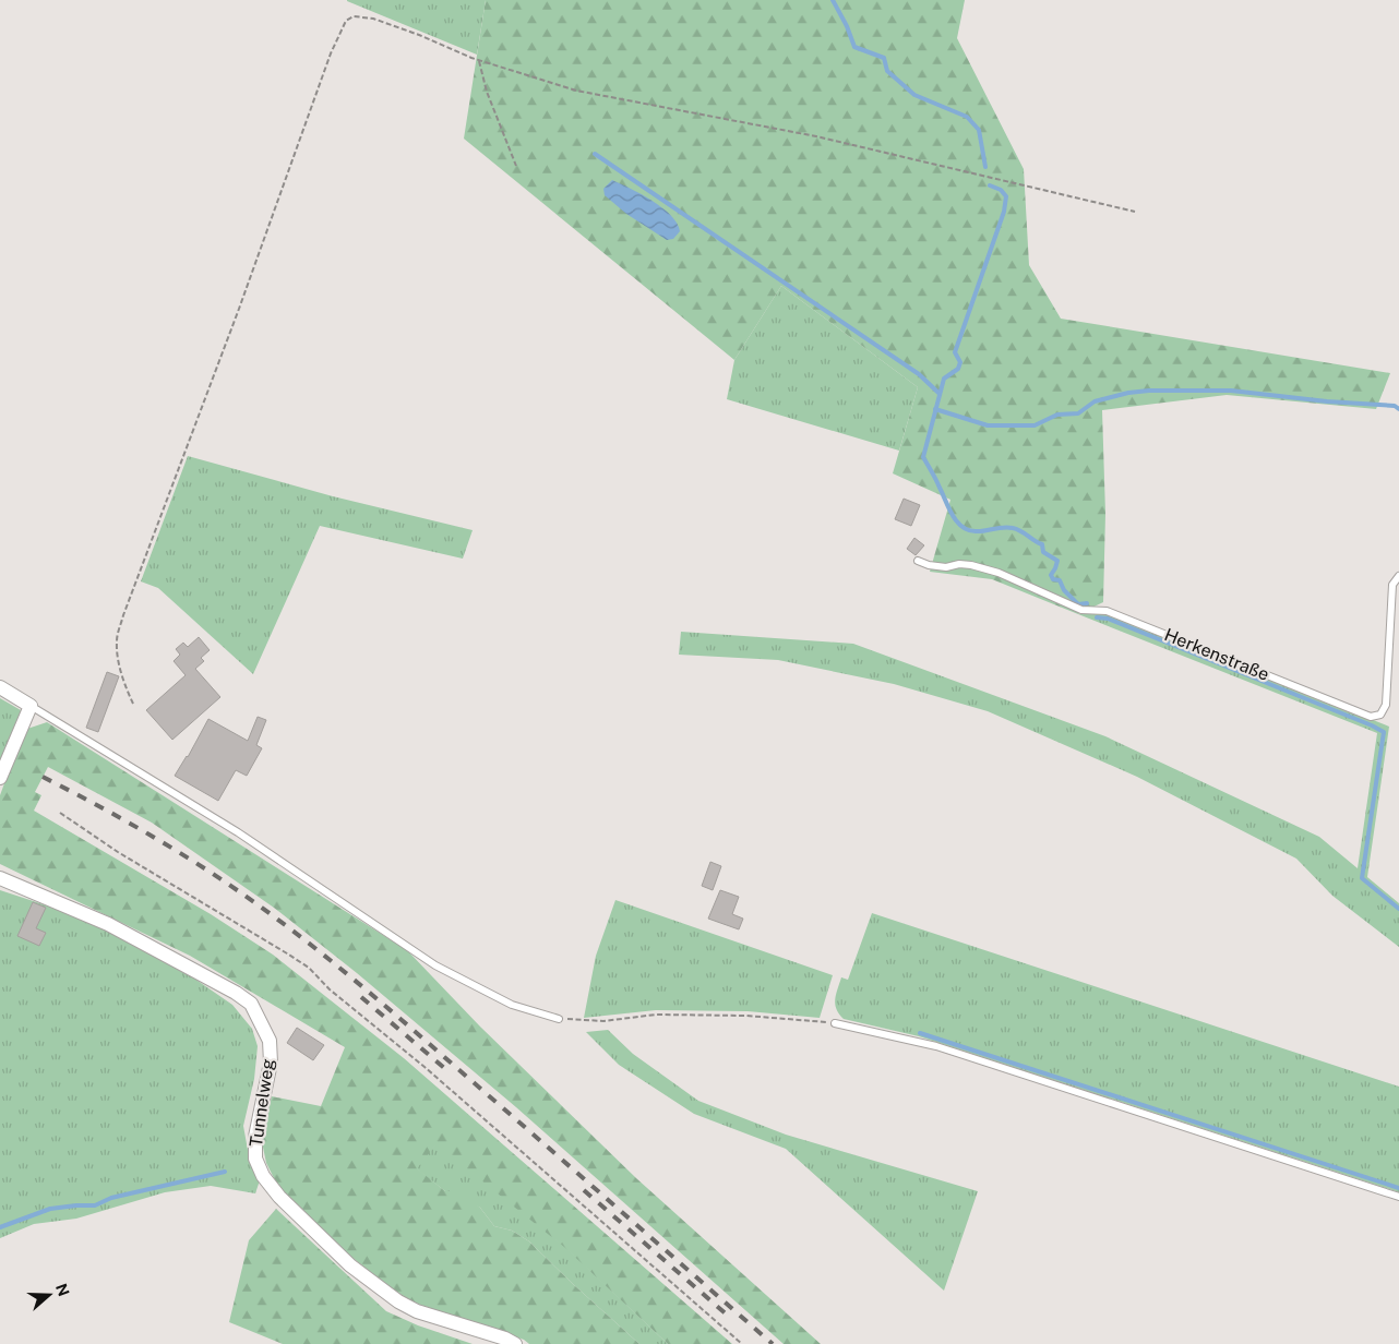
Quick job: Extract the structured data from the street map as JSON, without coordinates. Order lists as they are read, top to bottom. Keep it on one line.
{"streets":{"street":["Tunnelweg"],"lane":["Herkenstraße"]},"north":"right"}
